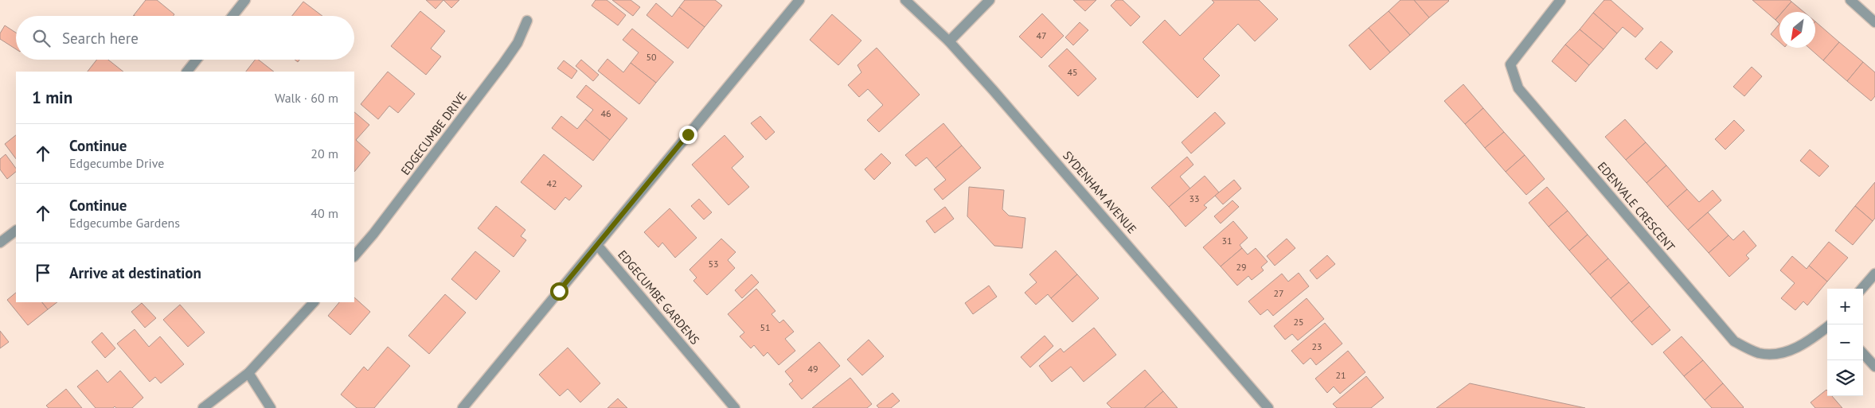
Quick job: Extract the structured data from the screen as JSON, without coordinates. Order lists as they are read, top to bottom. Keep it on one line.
{"streets":{"street":["EDGECUMBE DRIVE","SYDENHAM AVENUE","EDENVALE CRESCENT","EDGECUMBE GARDENS"]},"house_numbers":["47","50","45","46","42","33","31","53","29","27","25","51","23","49","21"],"north":"bottom left","page":{"search":"Search here","heading":["1 min","Walk · 60 m"],"list":[["Continue","Edgecumbe Drive","20 m"],["Continue","Edgecumbe Gardens","40 m"],"Arrive at destination"],"map_buttons":["+","−"]}}
